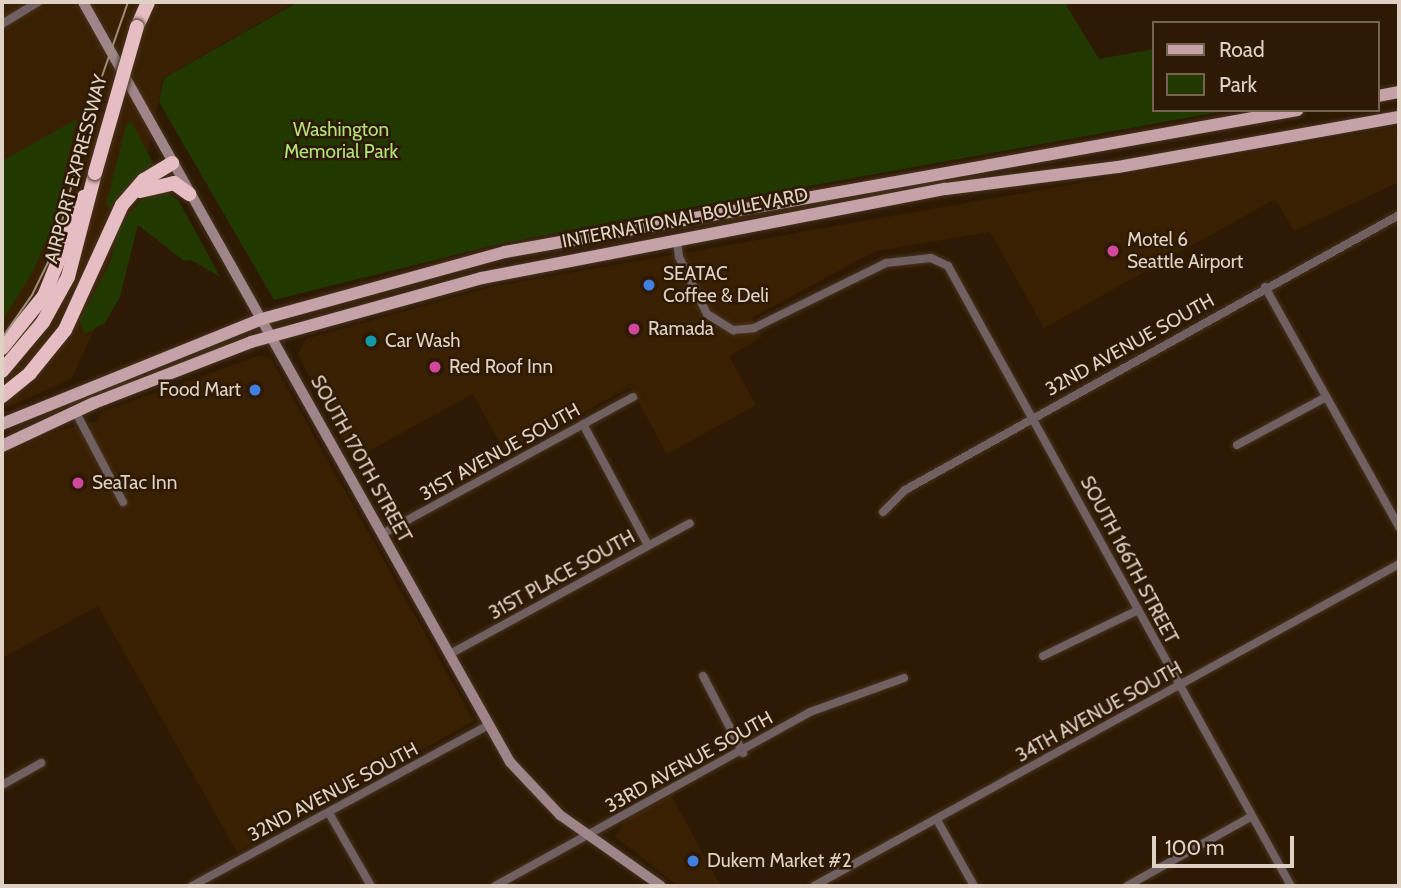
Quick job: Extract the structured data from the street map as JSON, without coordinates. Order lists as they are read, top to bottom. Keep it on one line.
{"streets":{"highway":["AIRPORT EXPRESSWAY"],"main road":["INTERNATIONAL BOULEVARD"],"street":["32ND AVENUE SOUTH","31ST AVENUE SOUTH","SOUTH 170TH STREET","SOUTH 166TH STREET","31ST PLACE SOUTH","34TH AVENUE SOUTH","33RD AVENUE SOUTH"]},"crossings":[["INTERNATIONAL BOULEVARD","SOUTH 170TH STREET"],["INTERNATIONAL BOULEVARD","SOUTH 166TH STREET"],["32ND AVENUE SOUTH","SOUTH 170TH STREET"],["32ND AVENUE SOUTH","SOUTH 166TH STREET"],["31ST AVENUE SOUTH","SOUTH 170TH STREET"],["SOUTH 170TH STREET","31ST PLACE SOUTH"],["SOUTH 170TH STREET","33RD AVENUE SOUTH"],["SOUTH 166TH STREET","34TH AVENUE SOUTH"]],"parks":["Washington Memorial Park"],"places":["Motel 6 Seattle Airport","SEATAC Coffee & Deli","Ramada","Car Wash","Red Roof Inn","Food Mart","SeaTac Inn","Dukem Market #2"],"legend":["Road","Park"],"scale_bar":"100 m"}
